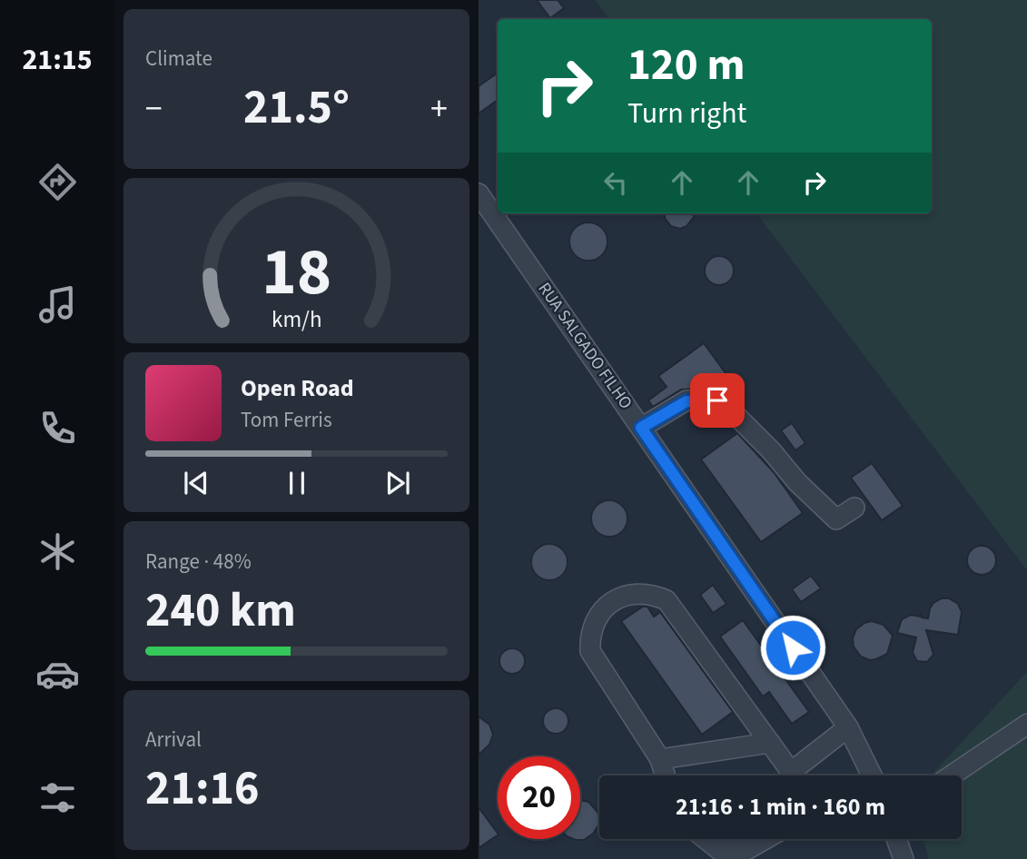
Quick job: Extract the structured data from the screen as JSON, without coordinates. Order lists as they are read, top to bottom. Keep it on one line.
{"streets":{"lane":["RUA SALGADO FILHO"]},"page":{"tabs":"21:15","tile":["Climate",["Range · 48%","240 km"],["Arrival","21:16"]],"turn":["120 m","Turn right"],"heat":["−","21.5°","+"],"song":["Open Road","Tom Ferris"],"limit":"20","trip":"21:16 · 1 min · 160 m","gauge":["18","km/h"]}}
